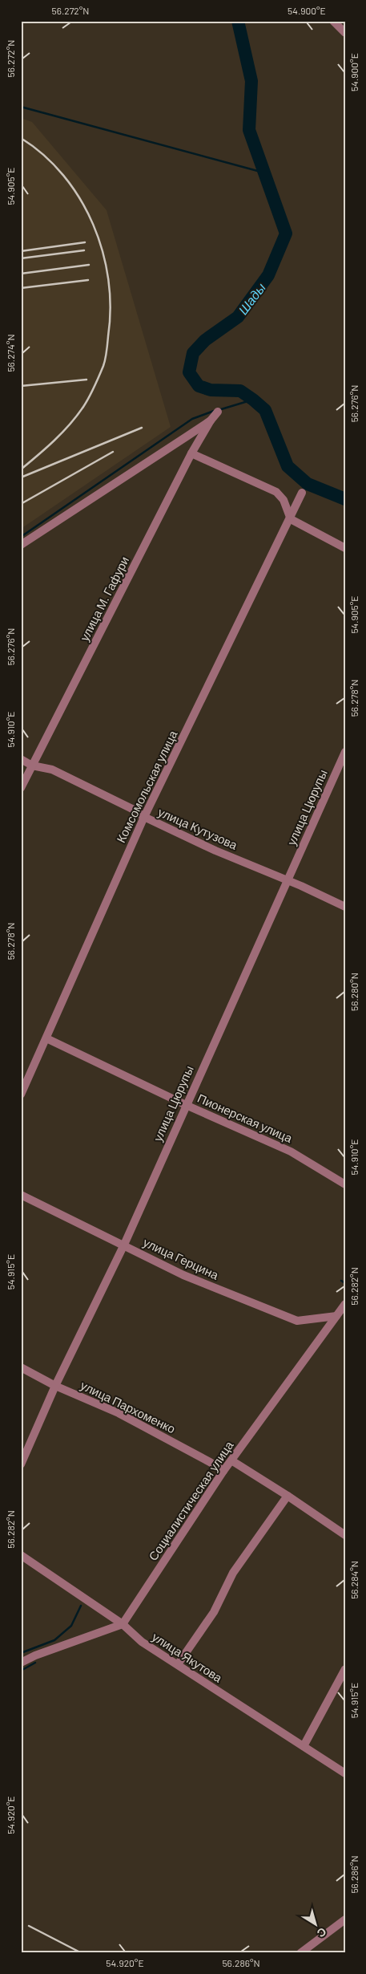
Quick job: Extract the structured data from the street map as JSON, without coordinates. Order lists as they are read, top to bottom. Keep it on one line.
{"streets":{"street":["улица М. Гафури","Комсомольская улица","улица Цюрупы","улица Кутузова","Пионерская улица","улица Герцина","улица Пархоменко","Социалистическая улица","улица Якутова"]},"crossings":[["улица М. Гафури","улица Кутузова"],["Комсомольская улица","улица Кутузова"],["Комсомольская улица","Пионерская улица"],["улица Цюрупы","улица Кутузова"],["улица Цюрупы","Пионерская улица"],["улица Цюрупы","улица Герцина"],["улица Цюрупы","улица Пархоменко"],["улица Герцина","Социалистическая улица"],["улица Пархоменко","Социалистическая улица"],["Социалистическая улица","улица Якутова"]],"water":["Шады"],"north":"bottom right","coordinates":["56.272°N","54.900°E","54.905°E","56.274°N","56.276°N","56.278°N","54.910°E","56.280°N","54.915°E","56.282°N","56.284°N","54.920°E","56.286°N"]}
